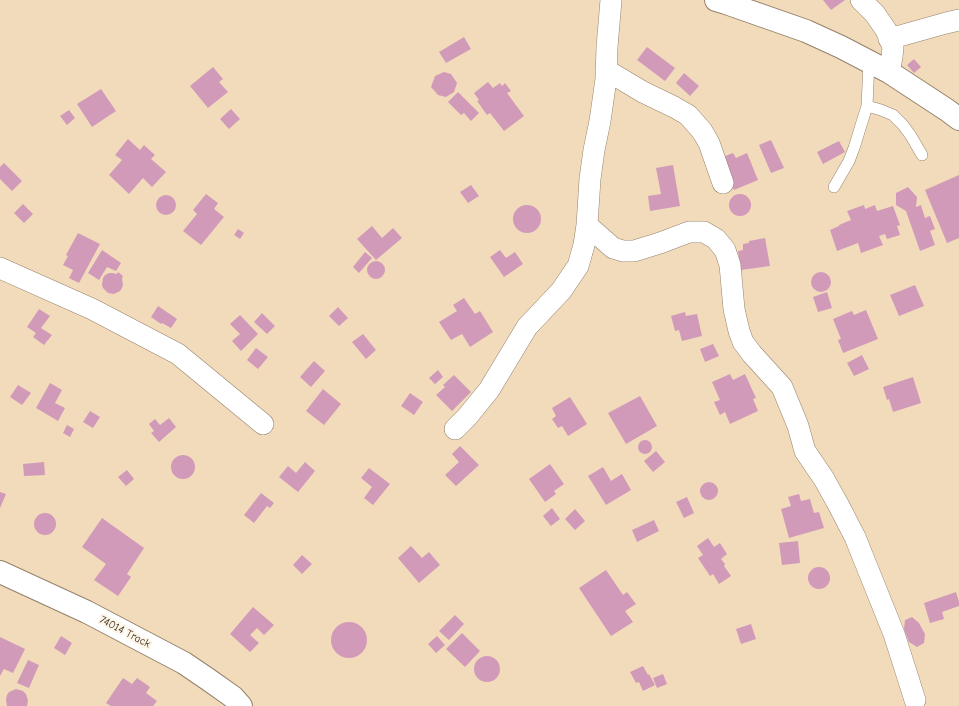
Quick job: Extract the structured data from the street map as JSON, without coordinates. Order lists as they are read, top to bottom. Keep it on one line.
{"streets":{"street":["74014 Track"]}}
